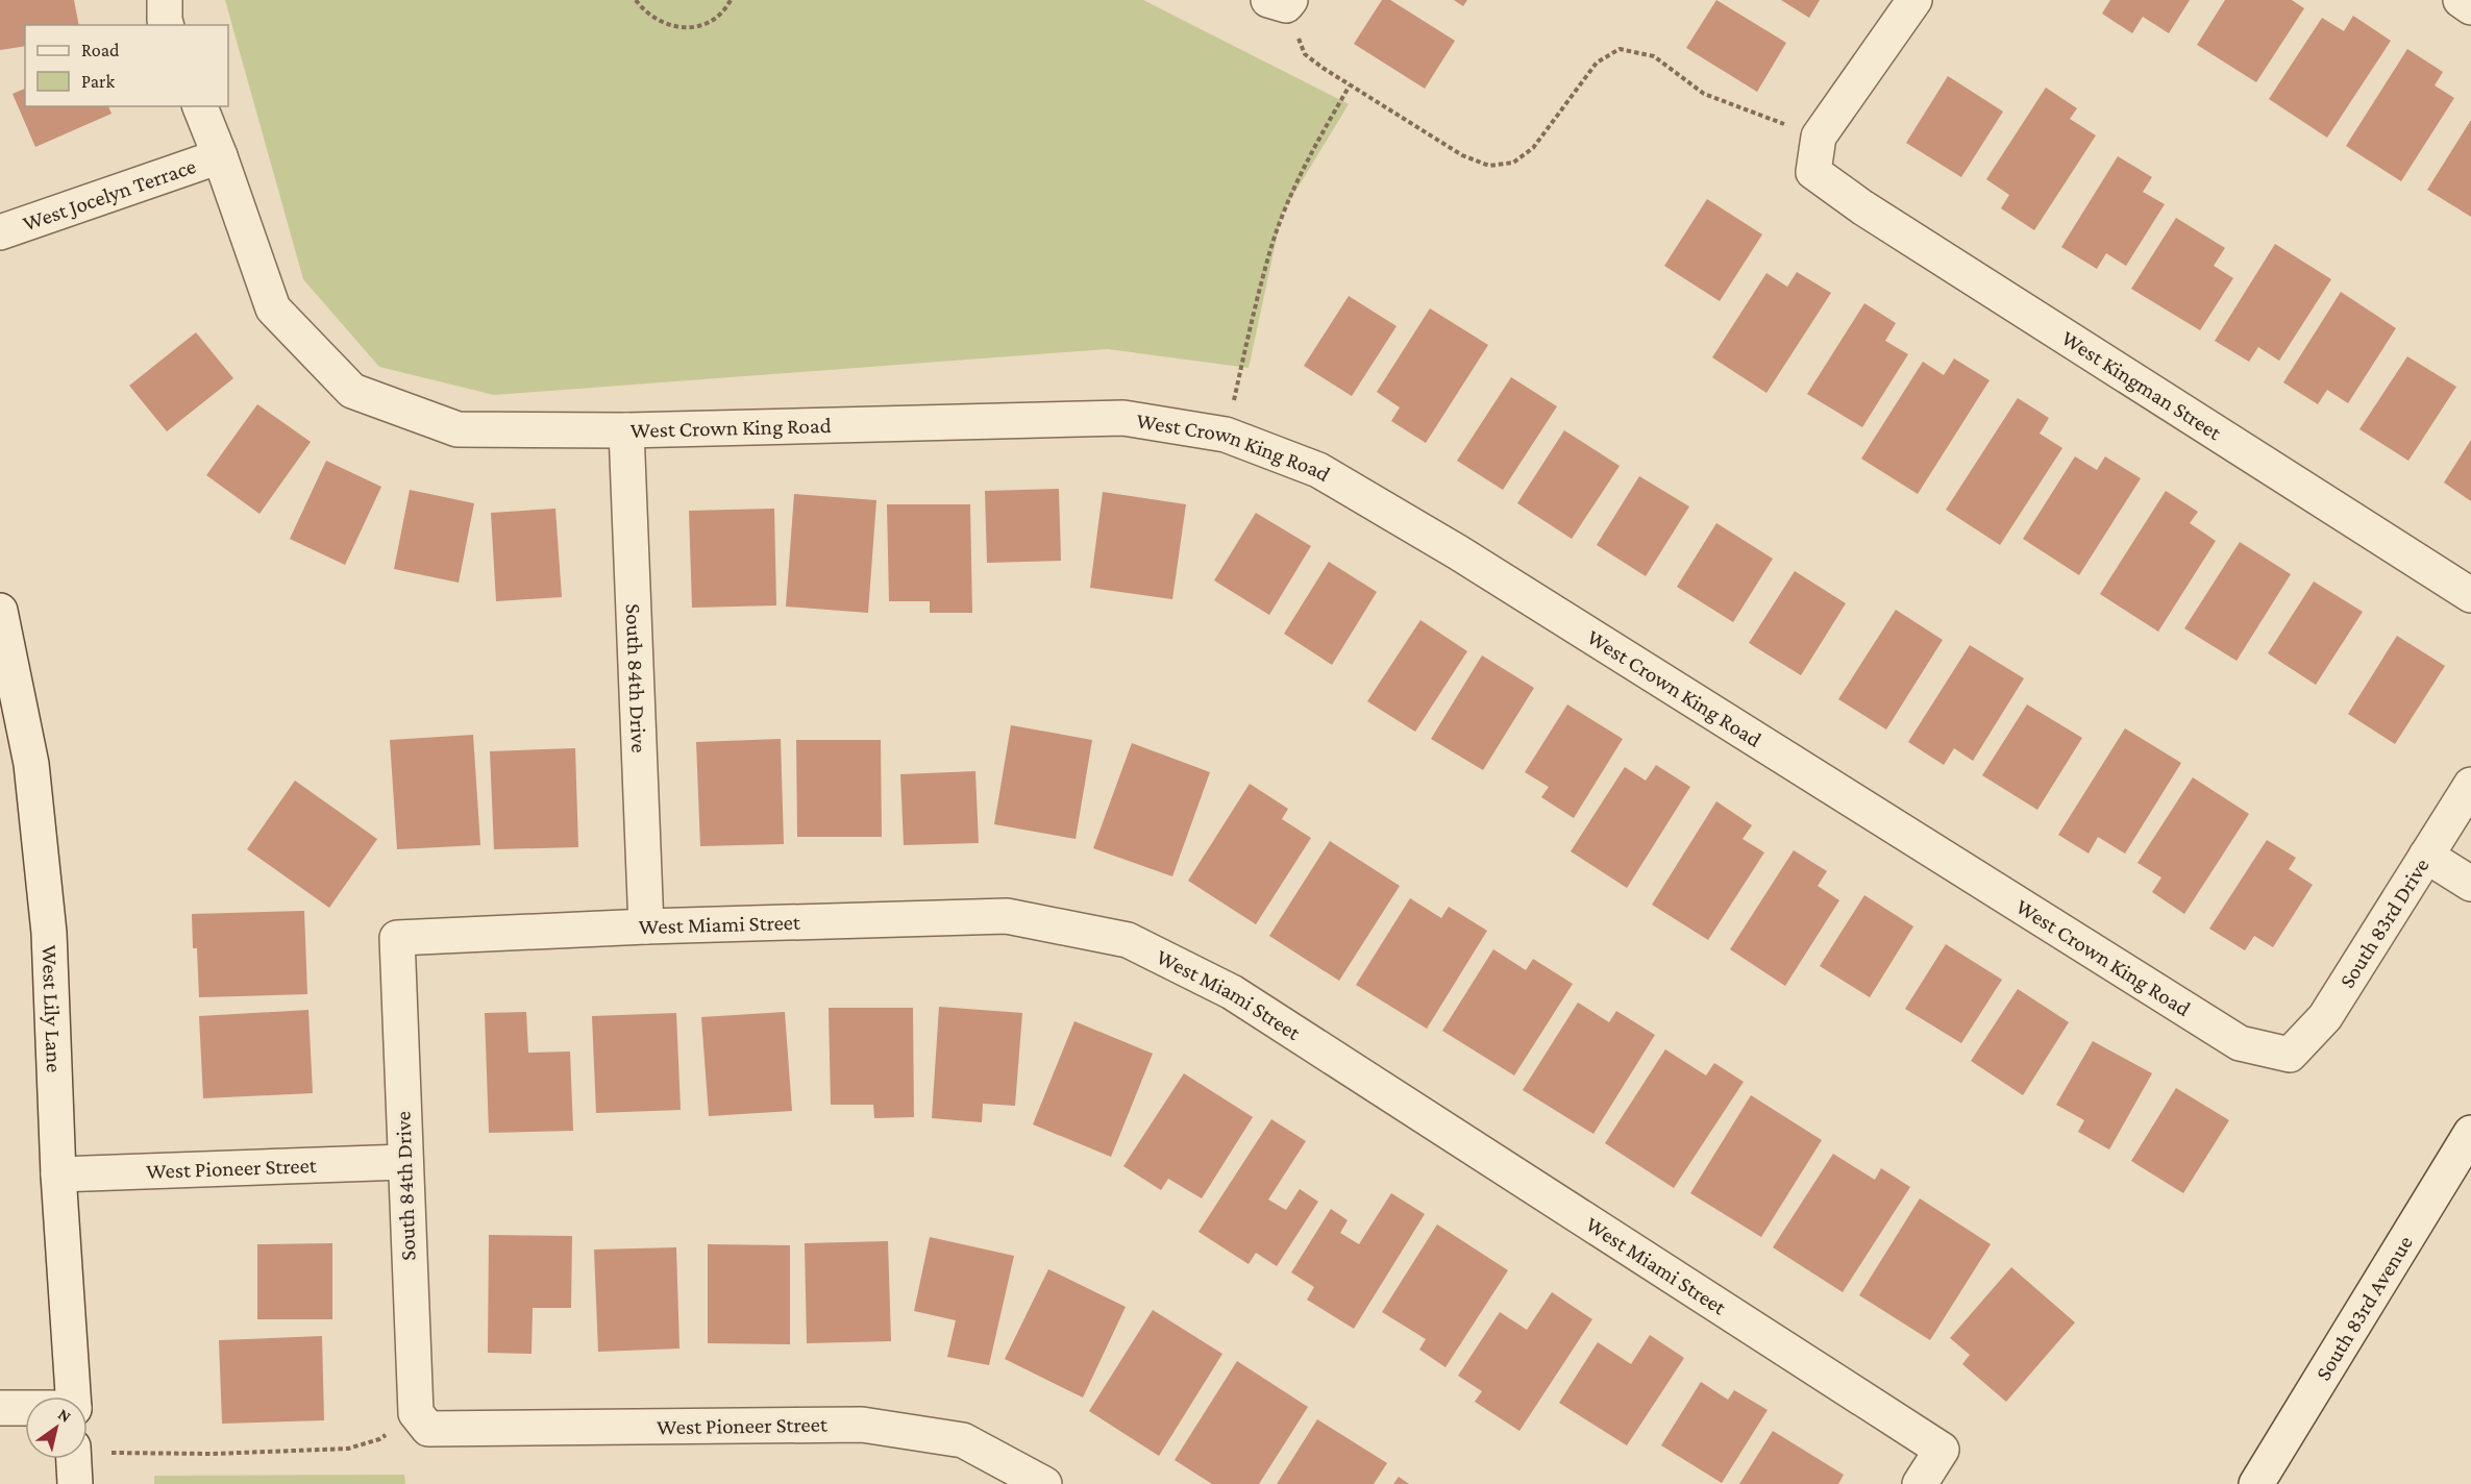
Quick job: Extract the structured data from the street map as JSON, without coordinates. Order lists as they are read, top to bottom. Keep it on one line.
{"streets":{"street":["West Jocelyn Terrace","West Kingman Street","West Crown King Road","South 84th Drive","South 83rd Drive","West Miami Street","West Lily Lane","West Pioneer Street","South 83rd Avenue"]},"crossings":[["West Jocelyn Terrace","West Crown King Road"],["West Crown King Road","South 84th Drive"],["West Crown King Road","South 83rd Drive"],["South 84th Drive","West Miami Street"],["South 84th Drive","West Pioneer Street"],["West Lily Lane","West Pioneer Street"]],"legend":["Road","Park"],"north":"top right"}
